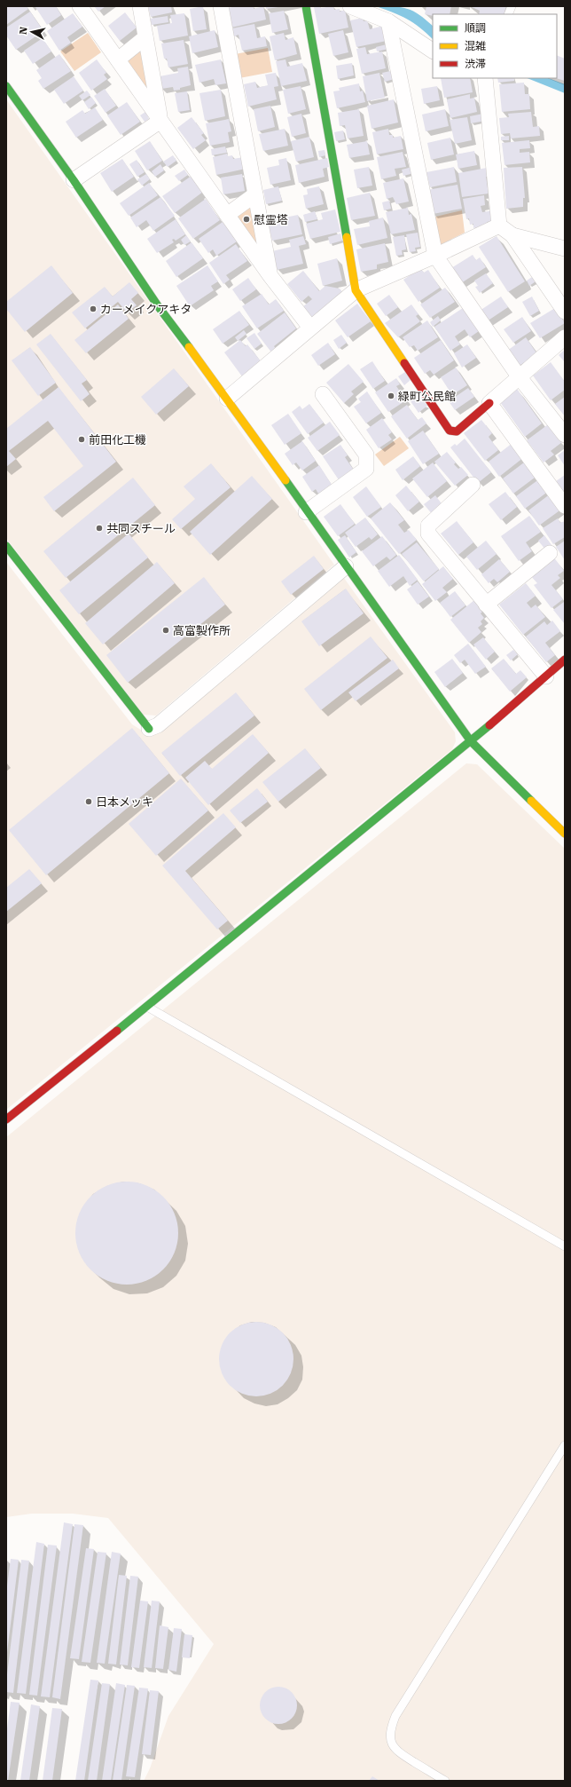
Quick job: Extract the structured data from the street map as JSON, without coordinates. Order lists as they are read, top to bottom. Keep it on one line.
{"places":["慰霊塔","カーメイクアキタ","緑町公民館","前田化工機","共同スチール","高富製作所","日本メッキ"],"legend":["順調","混雑","渋滞"],"north":"left"}
